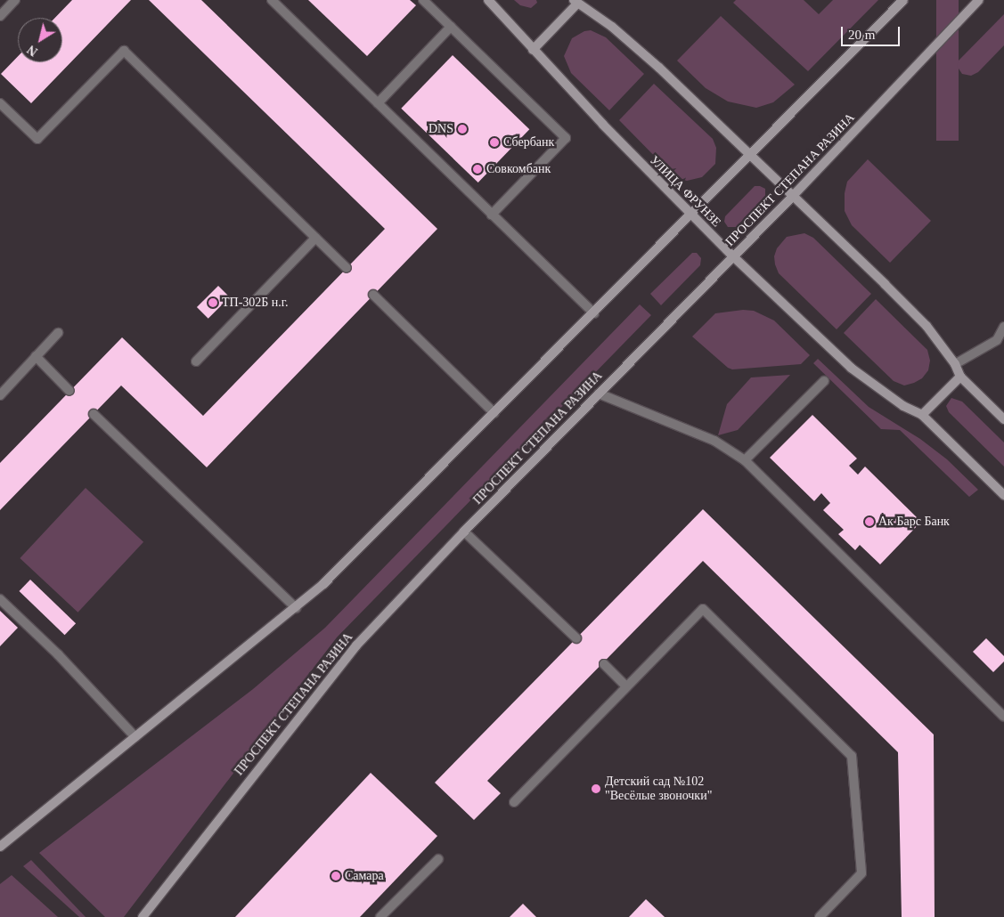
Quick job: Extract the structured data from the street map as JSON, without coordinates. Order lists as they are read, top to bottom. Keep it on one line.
{"streets":{"main road":["ПРОСПЕКТ СТЕПАНА РАЗИНА","УЛИЦА ФРУНЗЕ"]},"crossings":[["ПРОСПЕКТ СТЕПАНА РАЗИНА","УЛИЦА ФРУНЗЕ"]],"places":["DNS","Сбербанк","Совкомбанк","ТП-302Б н.г.","Ак Барс Банк","Детский сад №102 \"Весёлые звоночки\"","Самара"],"scale_bar":"20 m","north":"bottom left"}
